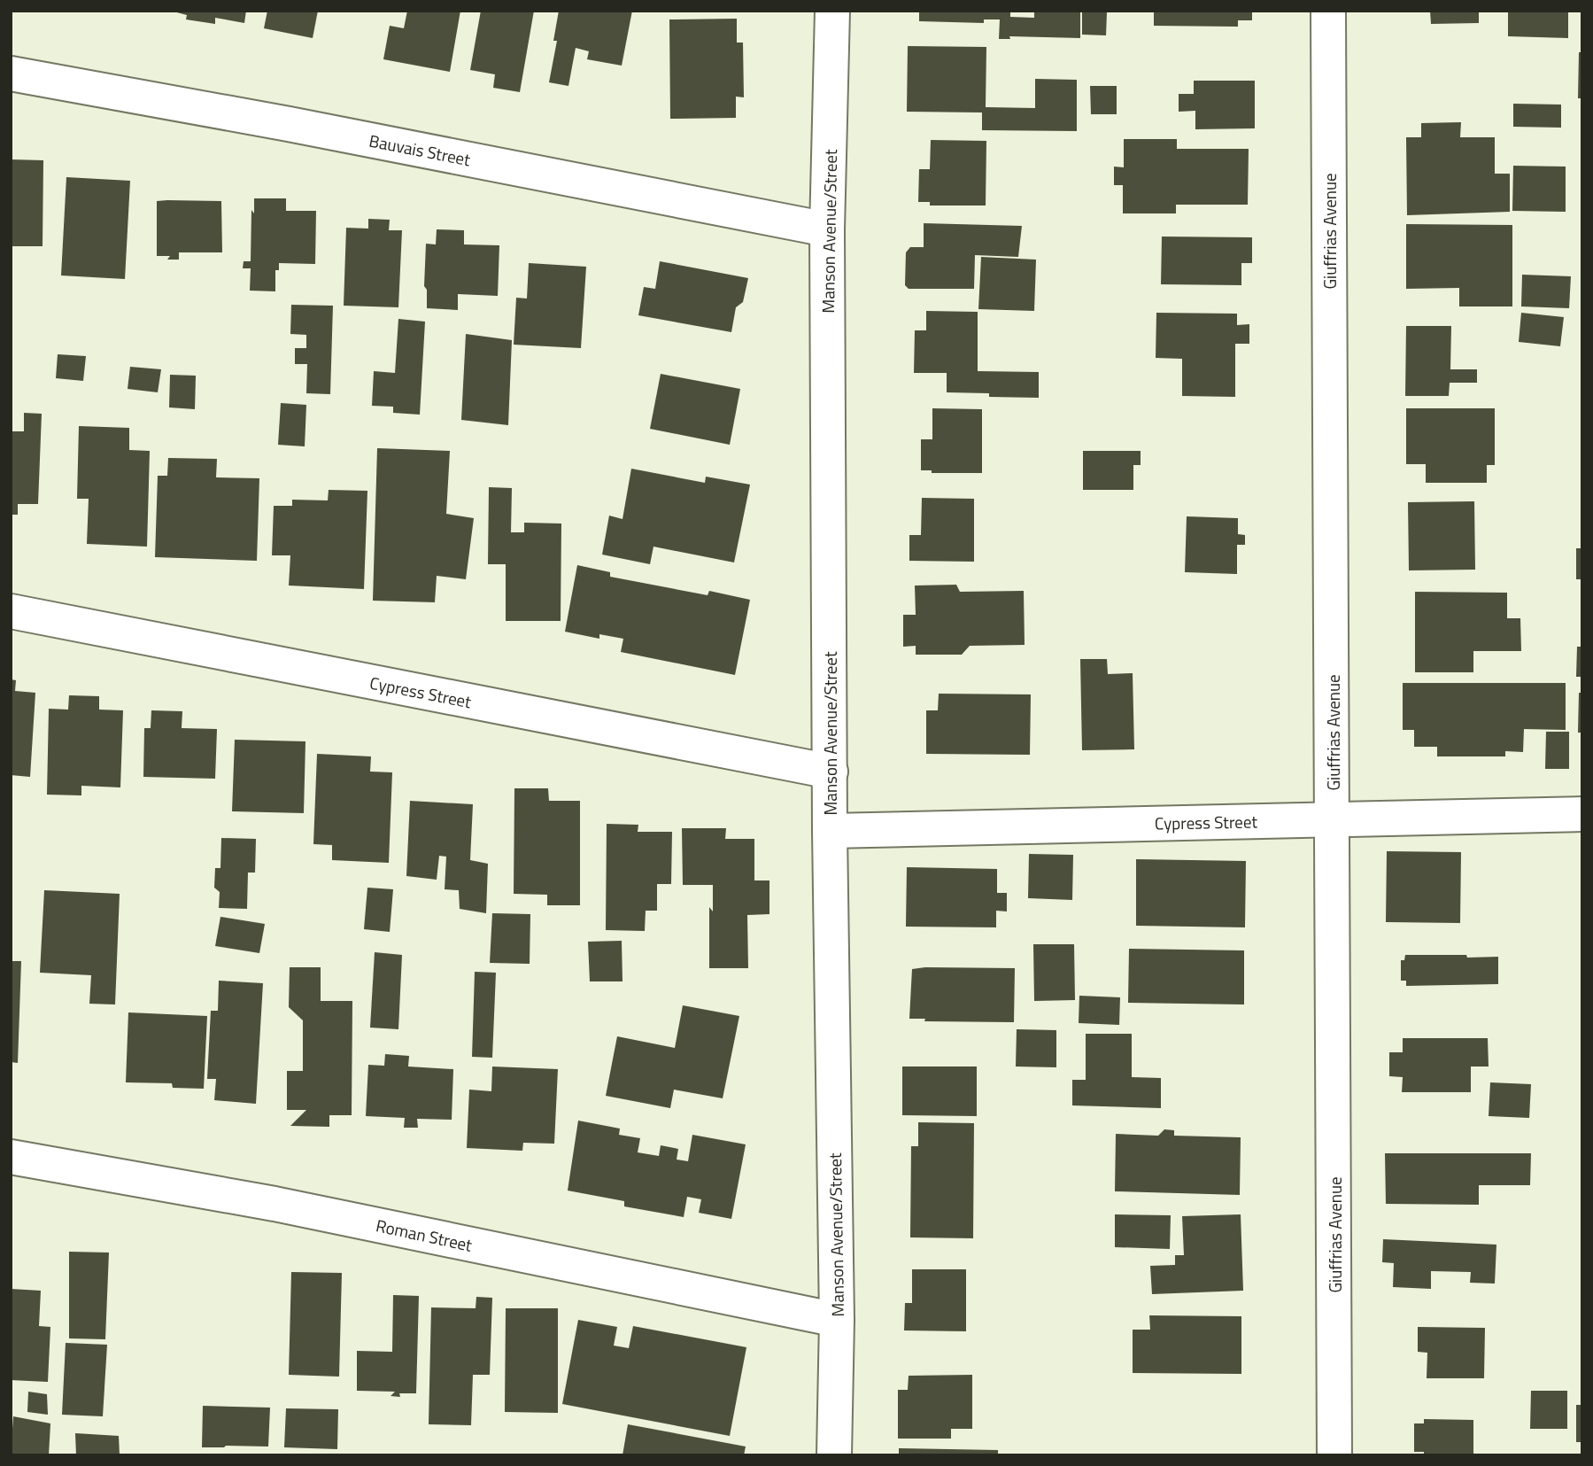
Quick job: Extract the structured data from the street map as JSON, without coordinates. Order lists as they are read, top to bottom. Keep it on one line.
{"streets":{"street":["Bauvais Street","Manson Avenue/Street","Giuffrias Avenue","Cypress Street","Roman Street"]},"crossings":[["Bauvais Street","Manson Avenue/Street"],["Manson Avenue/Street","Cypress Street"],["Manson Avenue/Street","Roman Street"],["Giuffrias Avenue","Cypress Street"]]}
